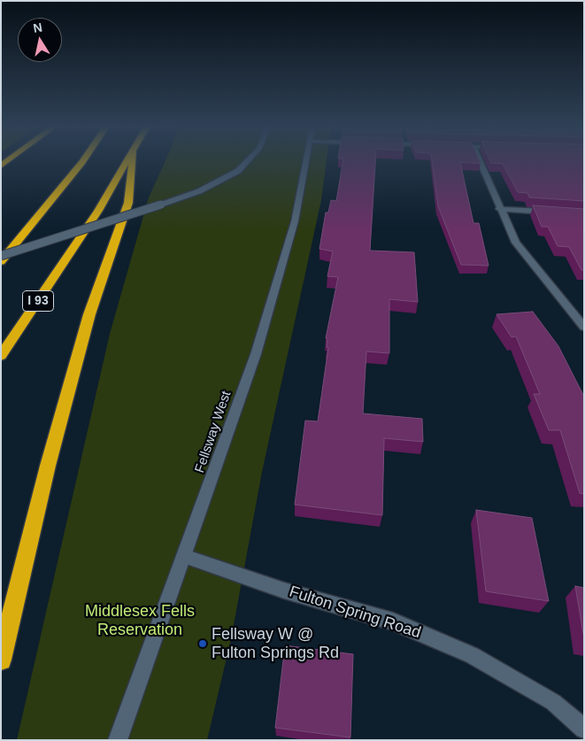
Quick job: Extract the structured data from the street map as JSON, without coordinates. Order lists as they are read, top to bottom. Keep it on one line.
{"streets":{"highway":["I 93"],"main road":["Fellsway West","Fulton Spring Road"]},"crossings":[["Fellsway West","Fulton Spring Road"]],"parks":["Middlesex Fells Reservation"],"places":["Fellsway W @ Fulton Springs Rd"],"north":"top"}
